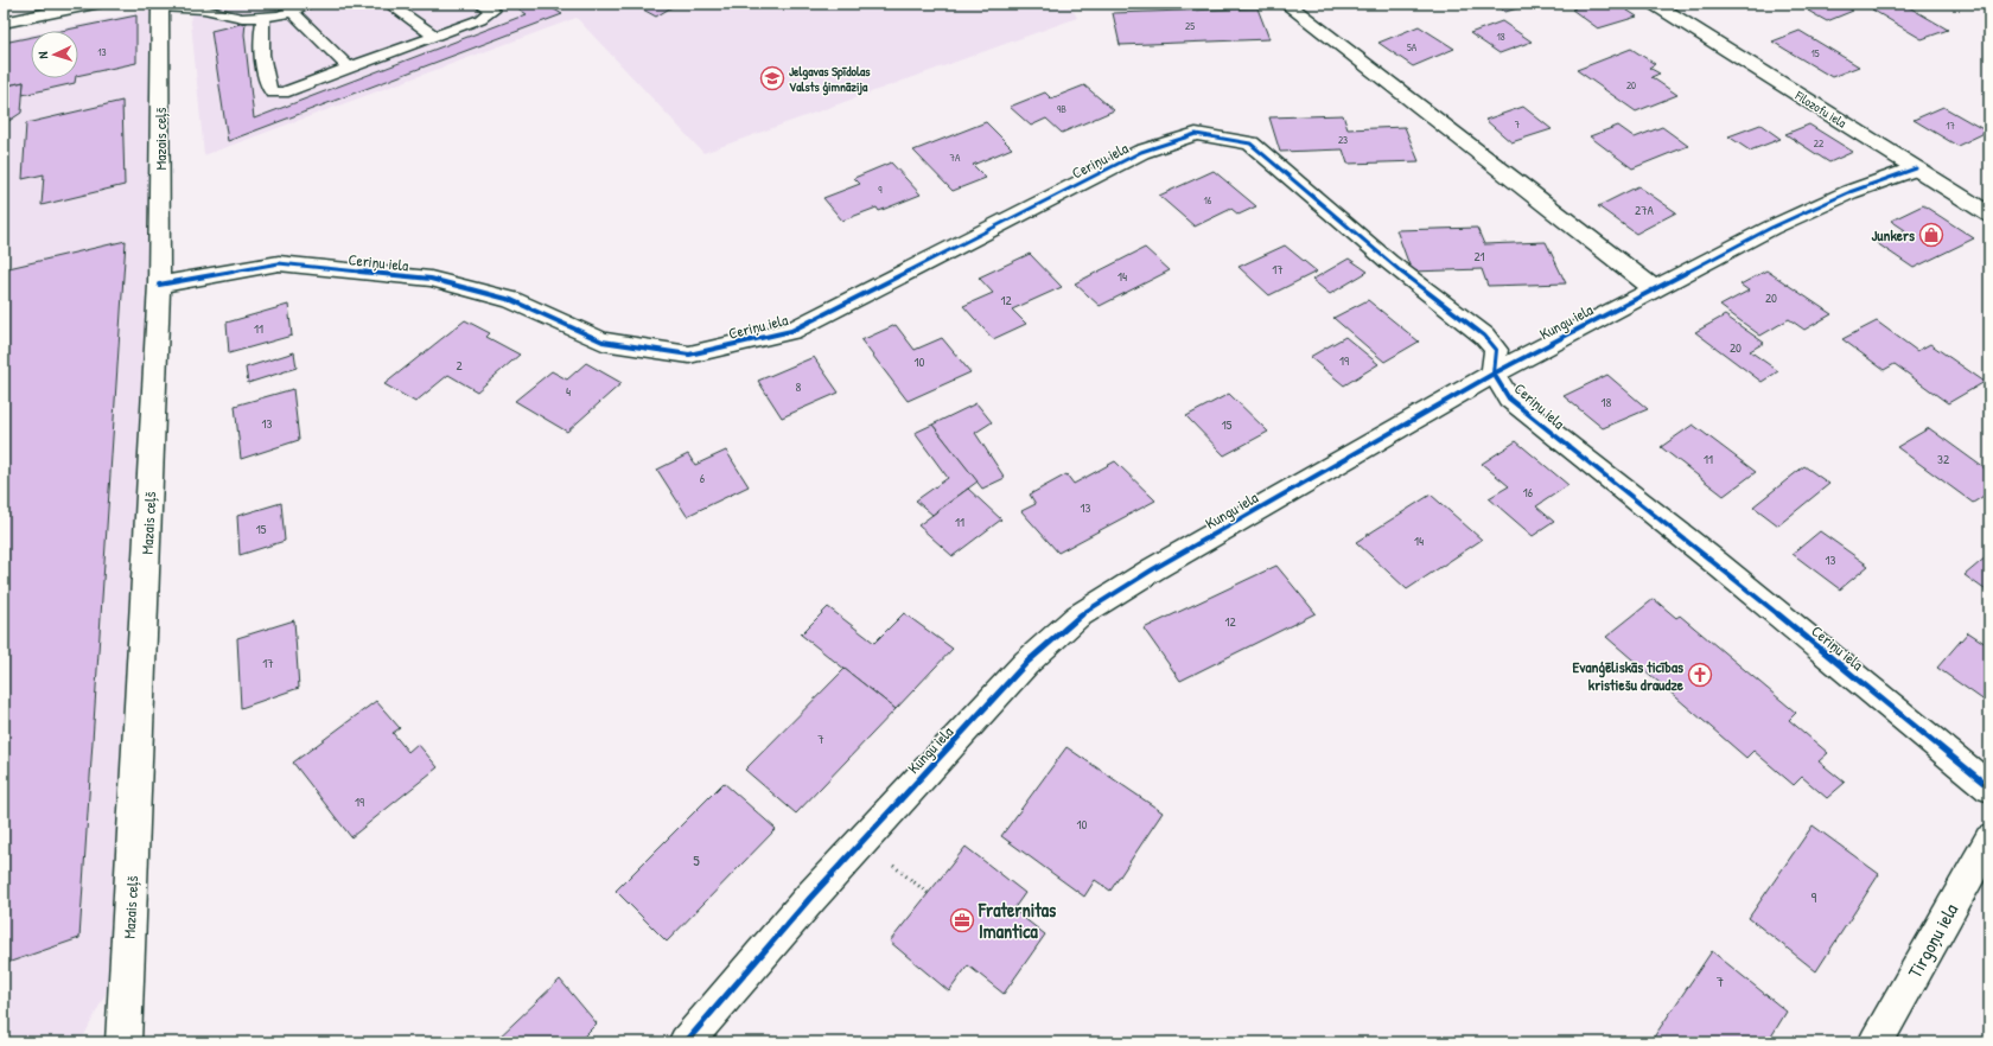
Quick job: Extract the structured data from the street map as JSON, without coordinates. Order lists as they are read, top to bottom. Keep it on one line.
{"streets":{"street":["Filozofu iela","Mazais ceļš","Ceriņu iela","Kungu iela","Tirgoņu iela"]},"crossings":[["Filozofu iela","Kungu iela"],["Mazais ceļš","Ceriņu iela"],["Ceriņu iela","Kungu iela"]],"places":{"school or university":["Jelgavas Spīdolas Valsts ģimnāzija"],"shop":["Junkers"],"church":["Evanģēliskās ticības kristiešu draudze"],"office":["Fraternitas Imantica"]},"house_numbers":["25","18","5A","13","15","20","9B","7","17","23","22","7A","9","16","27A","21","17","14","20","12","11","20","19","10","2","8","4","18","13","15","11","32","6","16","13","11","15","14","13","12","17","7","19","10","5","9","7"],"north":"left"}
